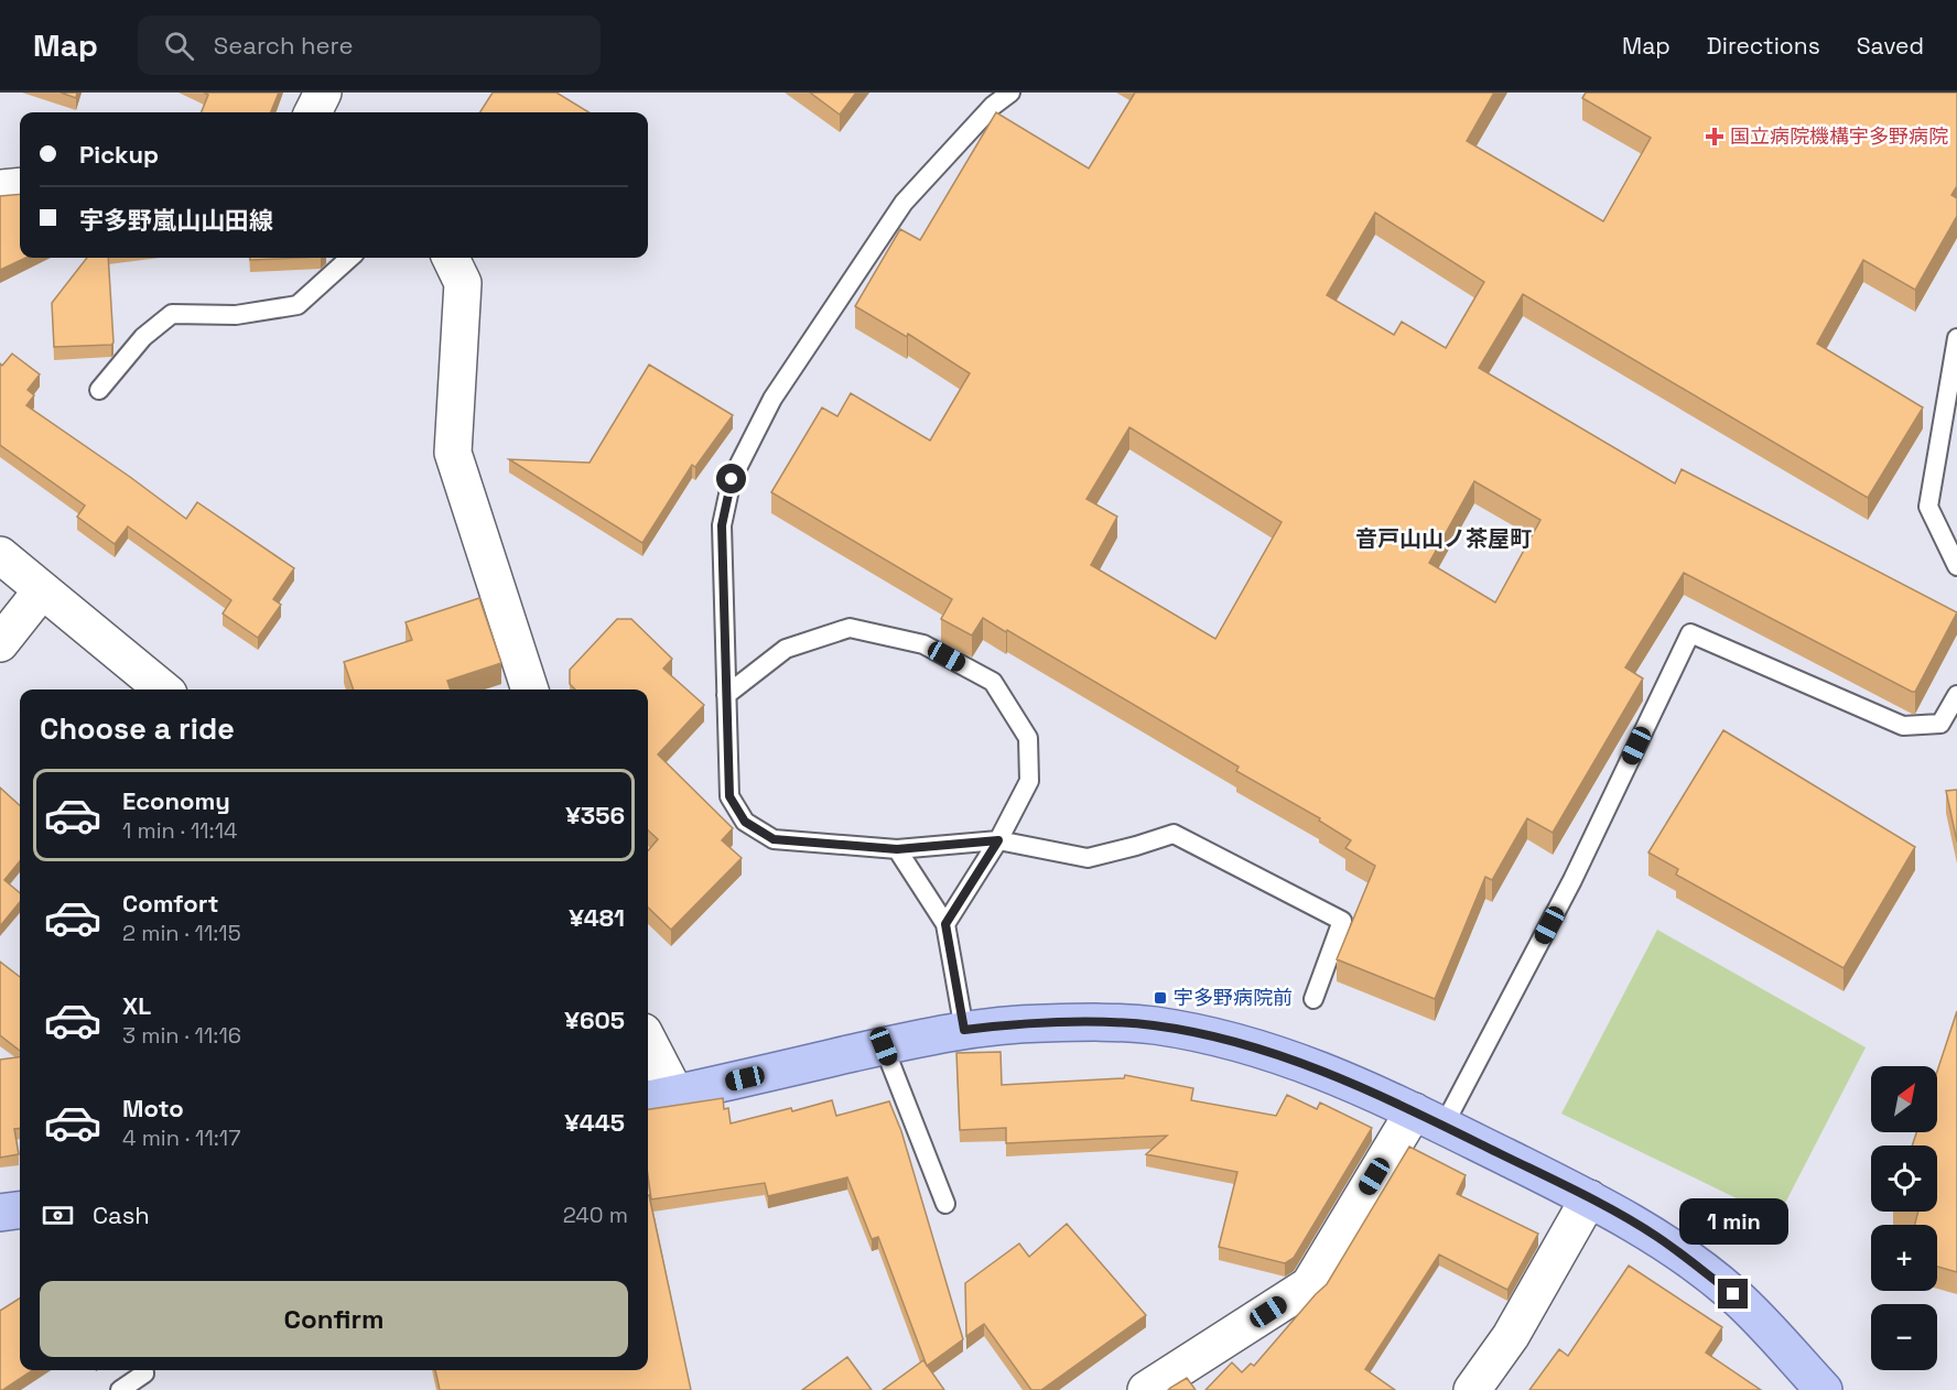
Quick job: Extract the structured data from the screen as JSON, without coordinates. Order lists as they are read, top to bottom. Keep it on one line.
{"districts":["音戸山山ノ茶屋町"],"places":{"health":["国立病院機構宇多野病院"],"transit":["宇多野病院前"]},"north":"top right","page":{"header":"Map","search":"Search here","nav":["Map","Directions","Saved"],"banner":["Pickup","宇多野嵐山山田線"],"heading":"Choose a ride","list":[{"name":"Economy","note":"1 min · 11:14","value":"¥356"},{"name":"Comfort","note":"2 min · 11:15","value":"¥481"},{"name":"XL","note":"3 min · 11:16","value":"¥605"},{"name":"Moto","note":"4 min · 11:17","value":"¥445"}],"map_buttons":["+","−"],"pay":["Cash","240 m"],"bubble":"1 min","buttons":"Confirm"}}
